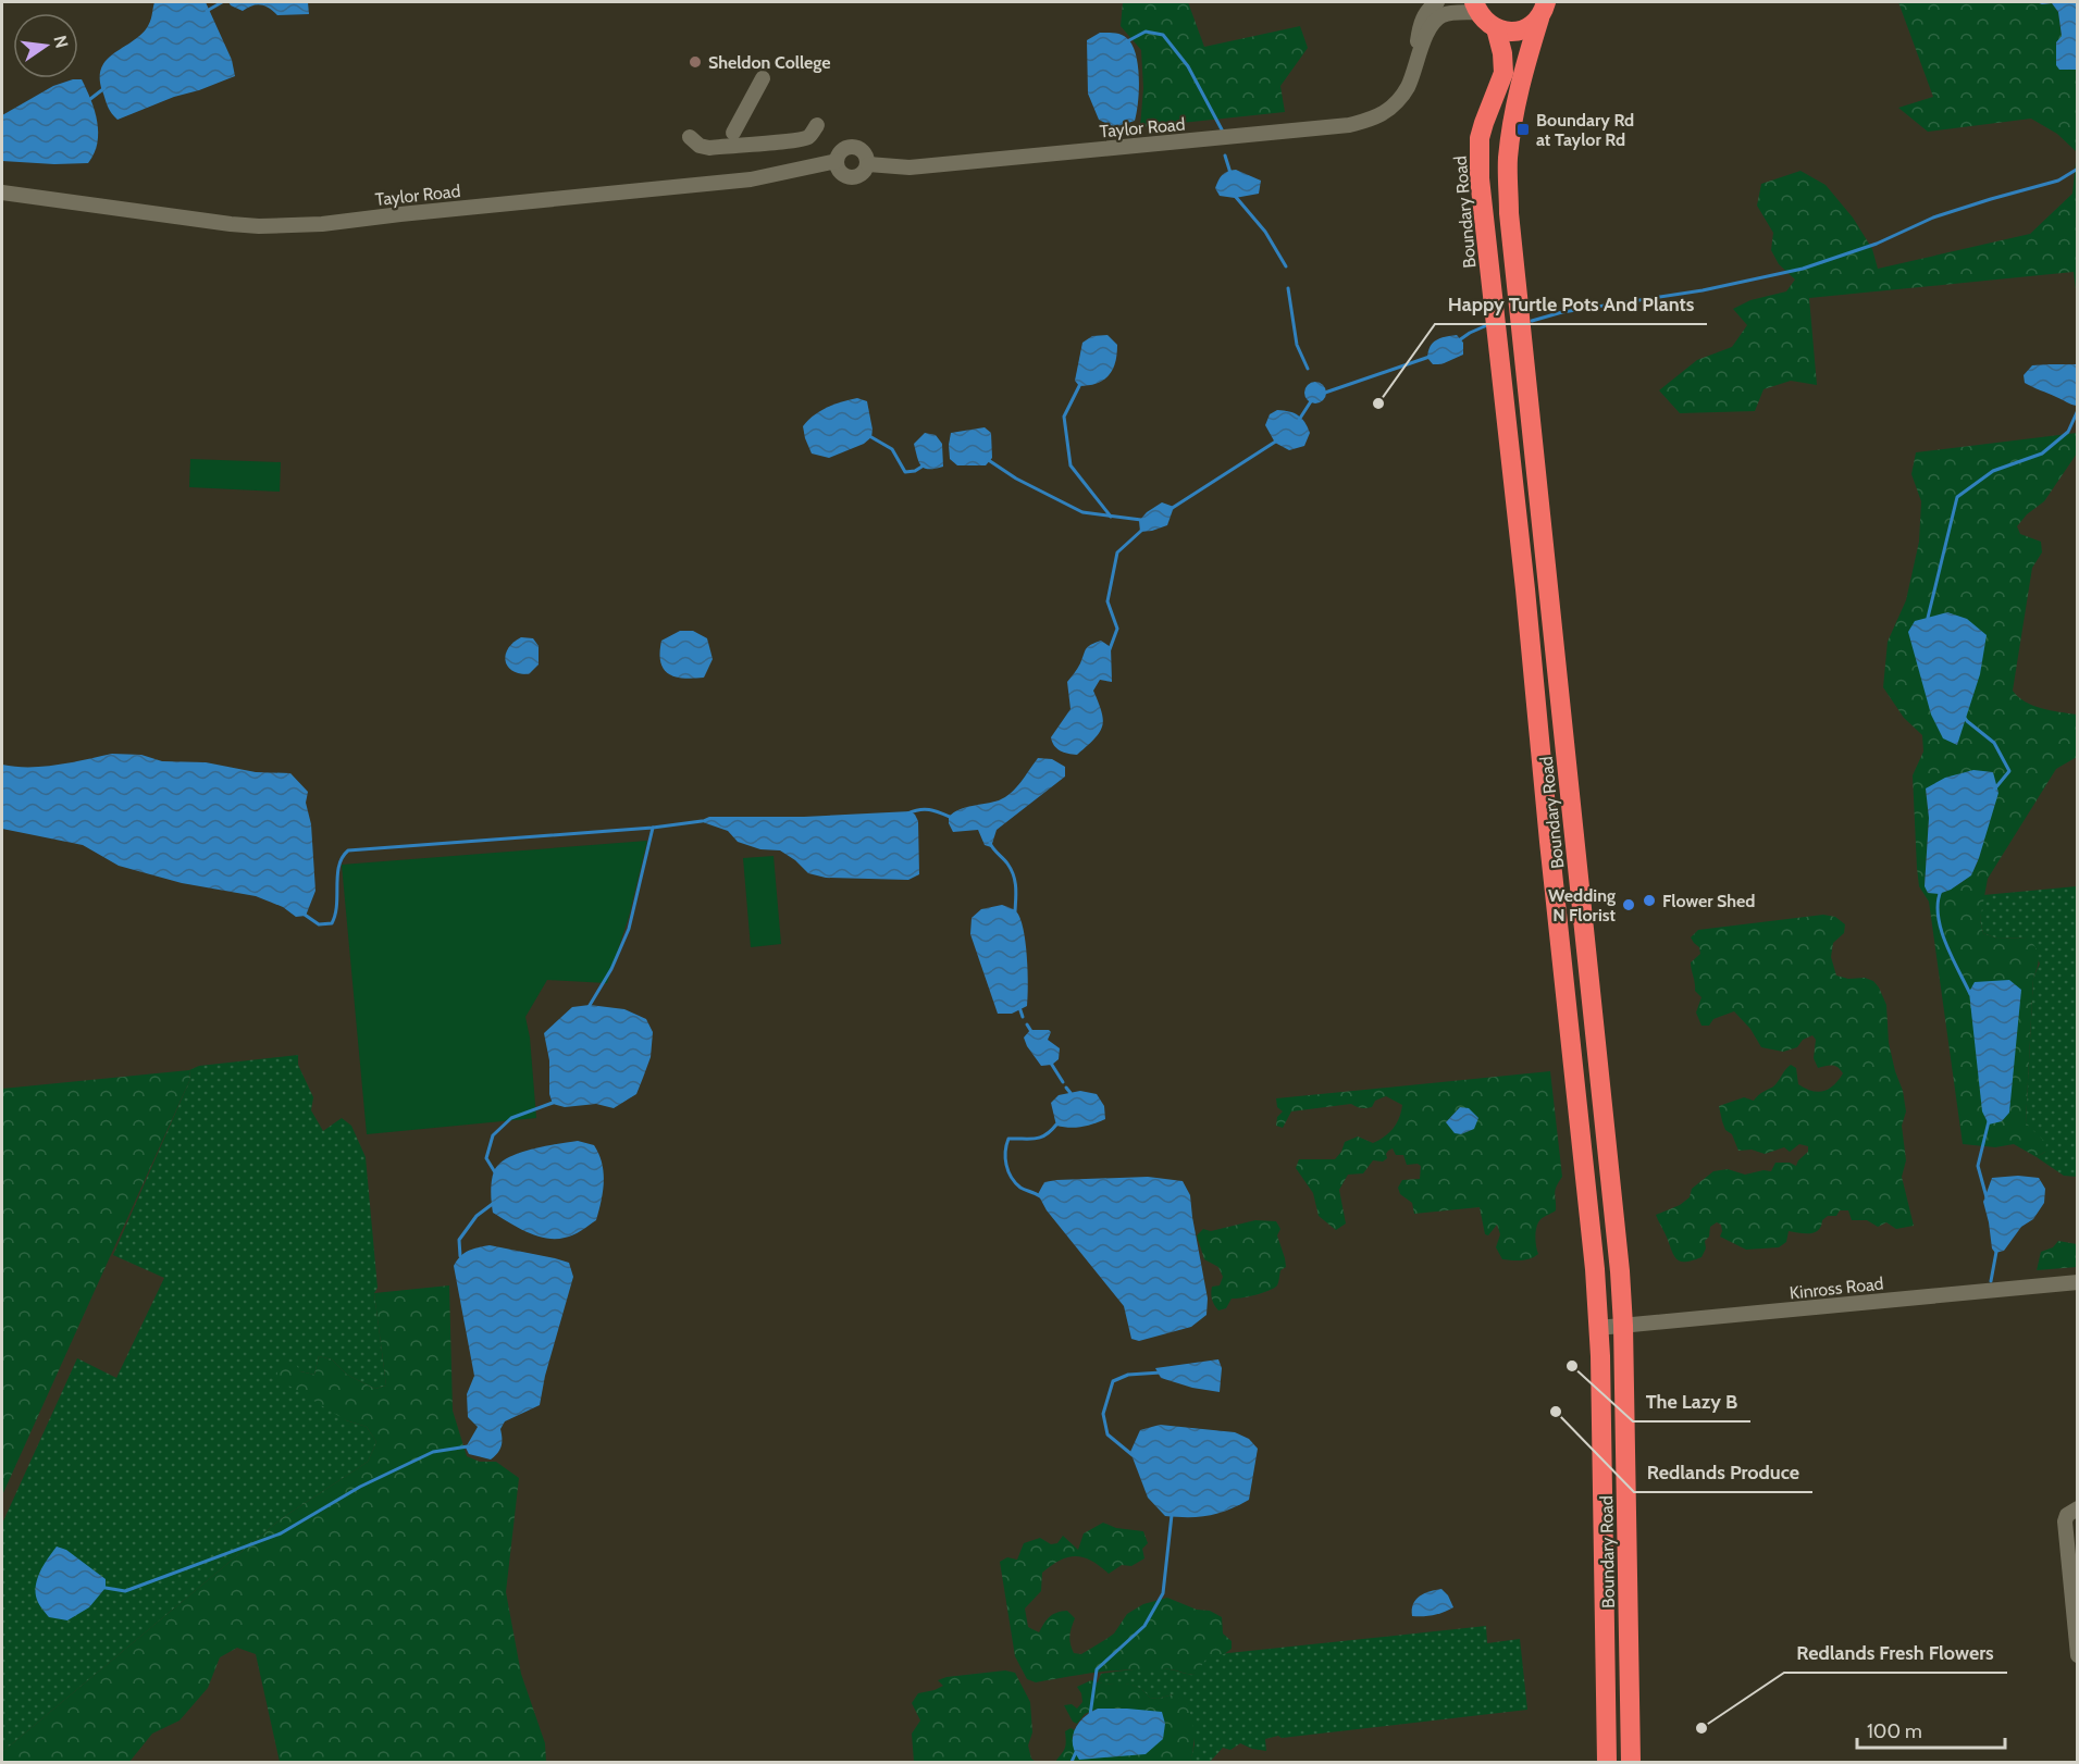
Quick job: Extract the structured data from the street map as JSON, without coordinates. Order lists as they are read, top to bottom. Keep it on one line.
{"streets":{"highway":["Boundary Road"],"street":["Taylor Road","Kinross Road"]},"crossings":[["Boundary Road","Kinross Road"]],"places":{"other":["Sheldon College","Happy Turtle Pots And Plants","Flower Shed","Wedding N Florist","The Lazy B","Redlands Produce","Redlands Fresh Flowers"],"transit":["Boundary Rd at Taylor Rd"]},"scale_bar":"100 m","north":"right"}
